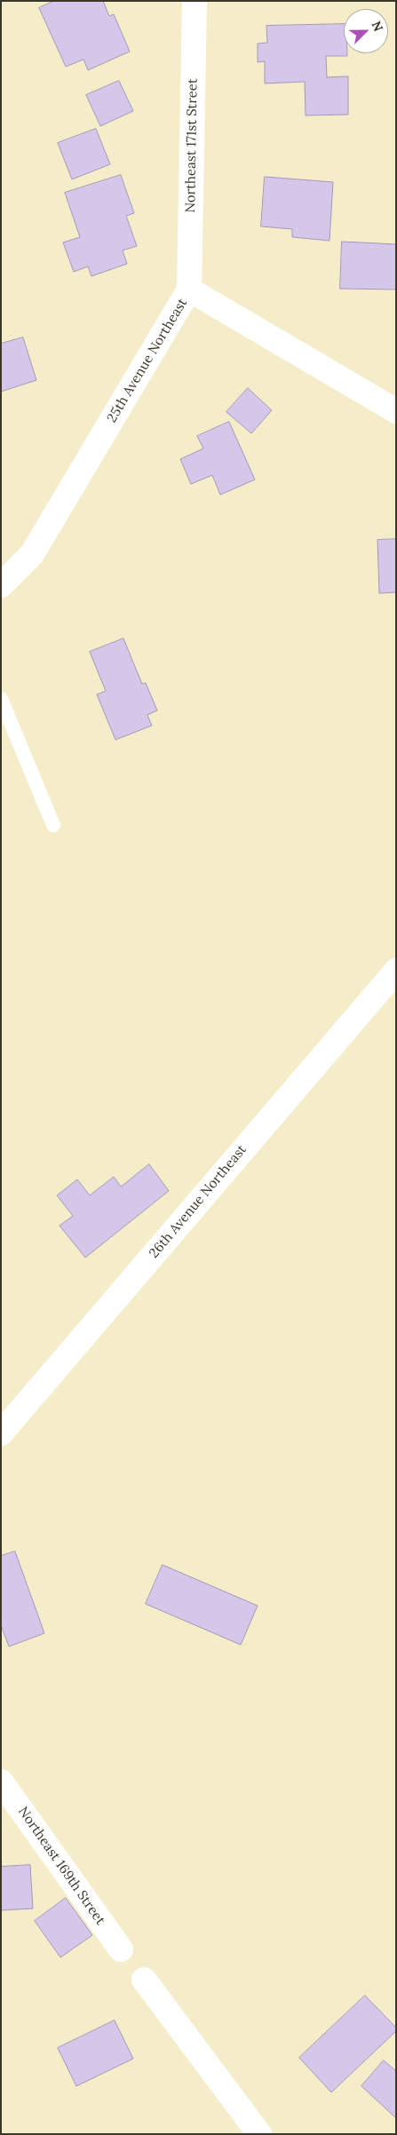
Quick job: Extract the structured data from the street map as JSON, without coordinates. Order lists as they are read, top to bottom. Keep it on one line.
{"streets":{"street":["Northeast 171st Street","25th Avenue Northeast","26th Avenue Northeast","Northeast 169th Street"]},"crossings":[["Northeast 171st Street","25th Avenue Northeast"]],"north":"top right"}
